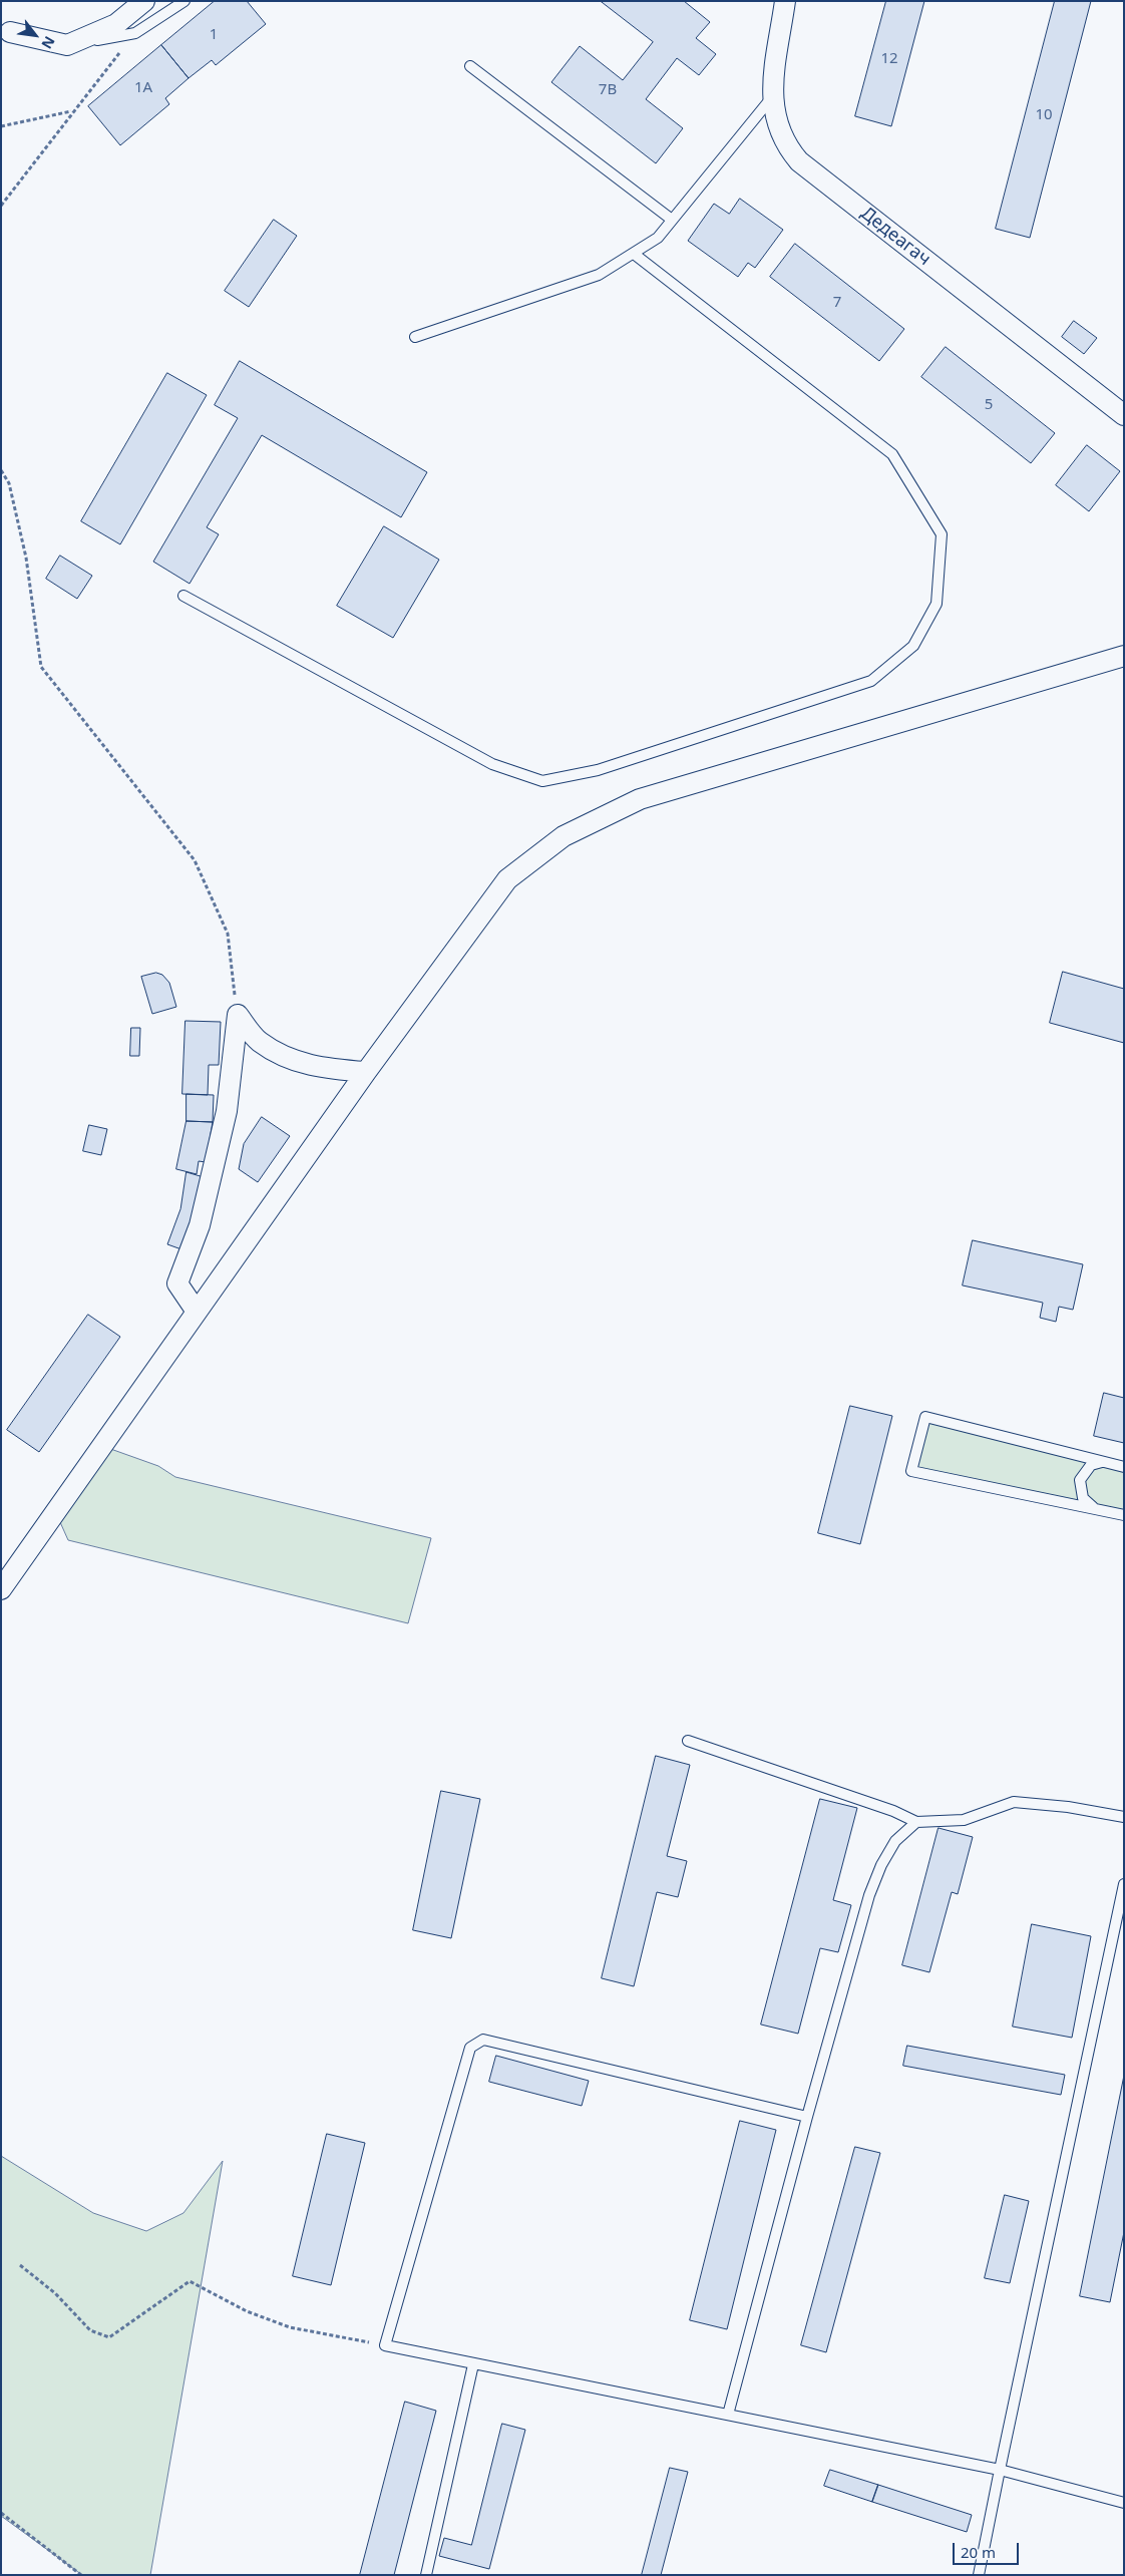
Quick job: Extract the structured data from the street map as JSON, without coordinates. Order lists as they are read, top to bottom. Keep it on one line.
{"streets":{"street":["Дедеагач"]},"house_numbers":["1","12","1А","7В","10","7","5"],"scale_bar":"20 m","north":"bottom right"}
